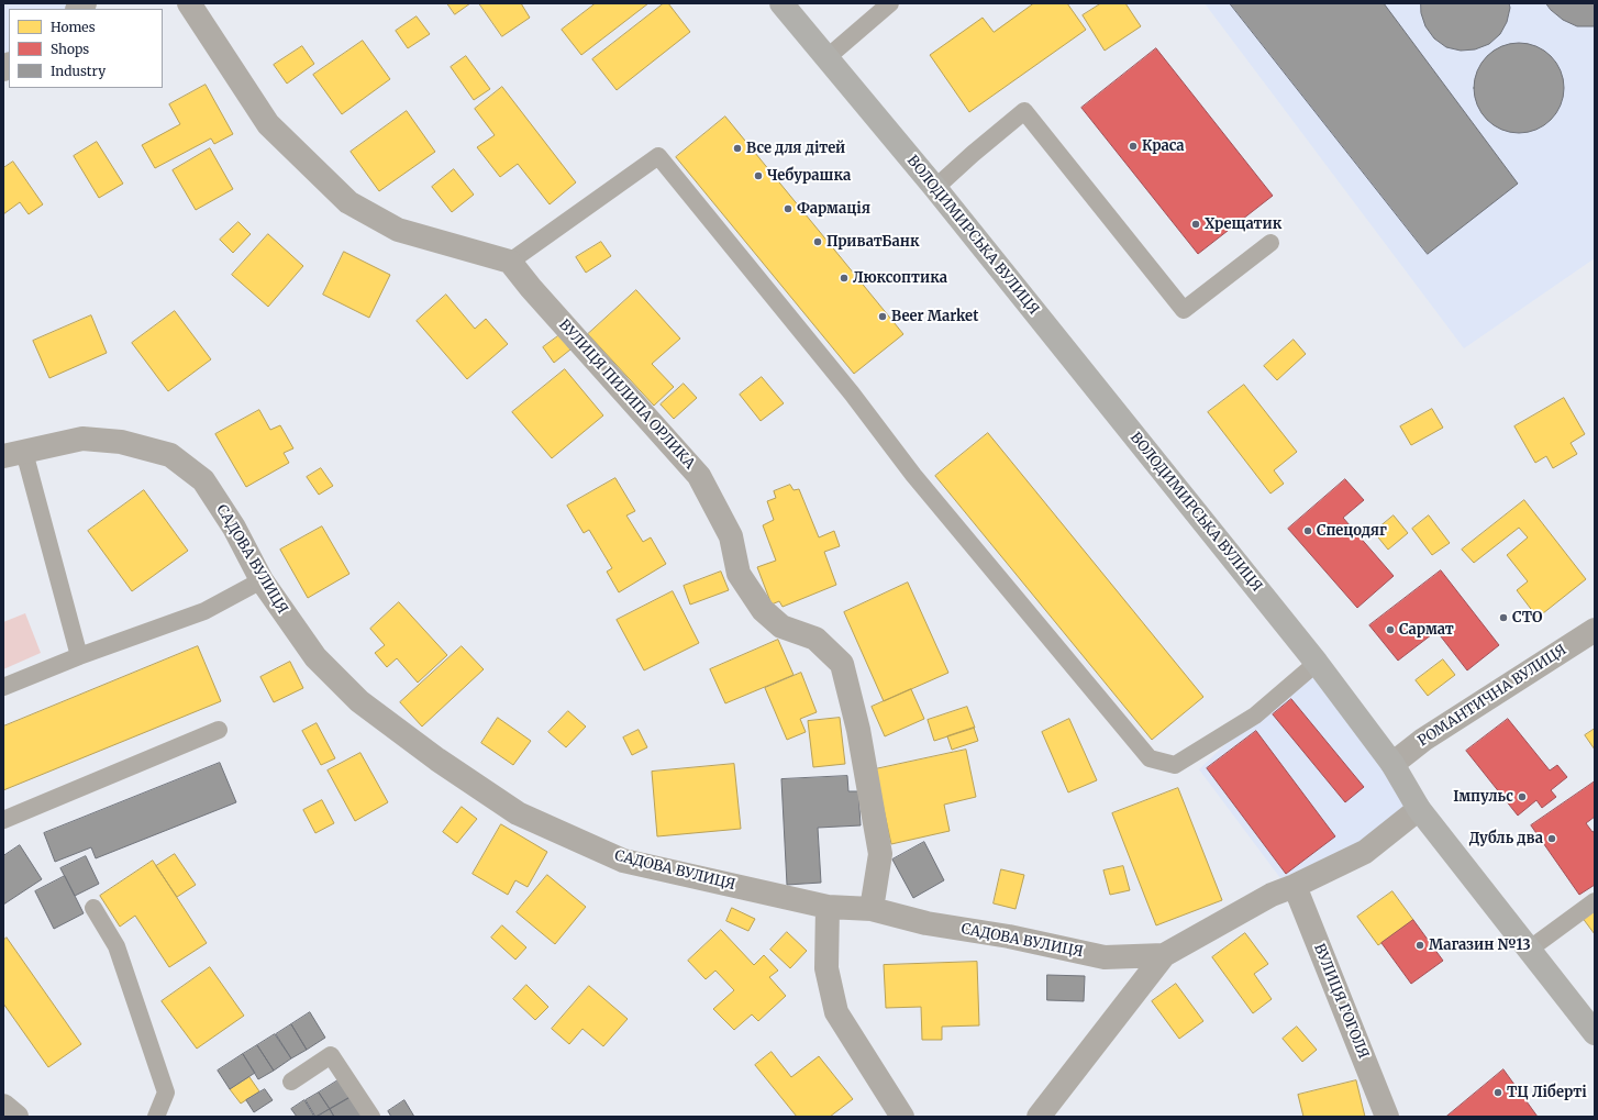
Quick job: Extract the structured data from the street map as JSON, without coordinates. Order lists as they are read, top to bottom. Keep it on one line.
{"streets":{"main road":["ВОЛОДИМИРСЬКА ВУЛИЦЯ"],"street":["ВУЛИЦЯ ПИЛИПА ОРЛИКА","САДОВА ВУЛИЦЯ","РОМАНТИЧНА ВУЛИЦЯ","ВУЛИЦЯ ГОГОЛЯ"]},"crossings":[["ВОЛОДИМИРСЬКА ВУЛИЦЯ","САДОВА ВУЛИЦЯ"],["ВОЛОДИМИРСЬКА ВУЛИЦЯ","РОМАНТИЧНА ВУЛИЦЯ"],["ВУЛИЦЯ ПИЛИПА ОРЛИКА","САДОВА ВУЛИЦЯ"],["САДОВА ВУЛИЦЯ","ВУЛИЦЯ ГОГОЛЯ"]],"places":["Краса","Все для дітей","Чебурашка","Фармація","Хрещатик","ПриватБанк","Люксоптика","Beer Market","Спецодяг","СТО","Сармат","Імпульс","Дубль два","Магазин №13","ТЦ Ліберті"],"legend":["Homes","Shops","Industry"]}
